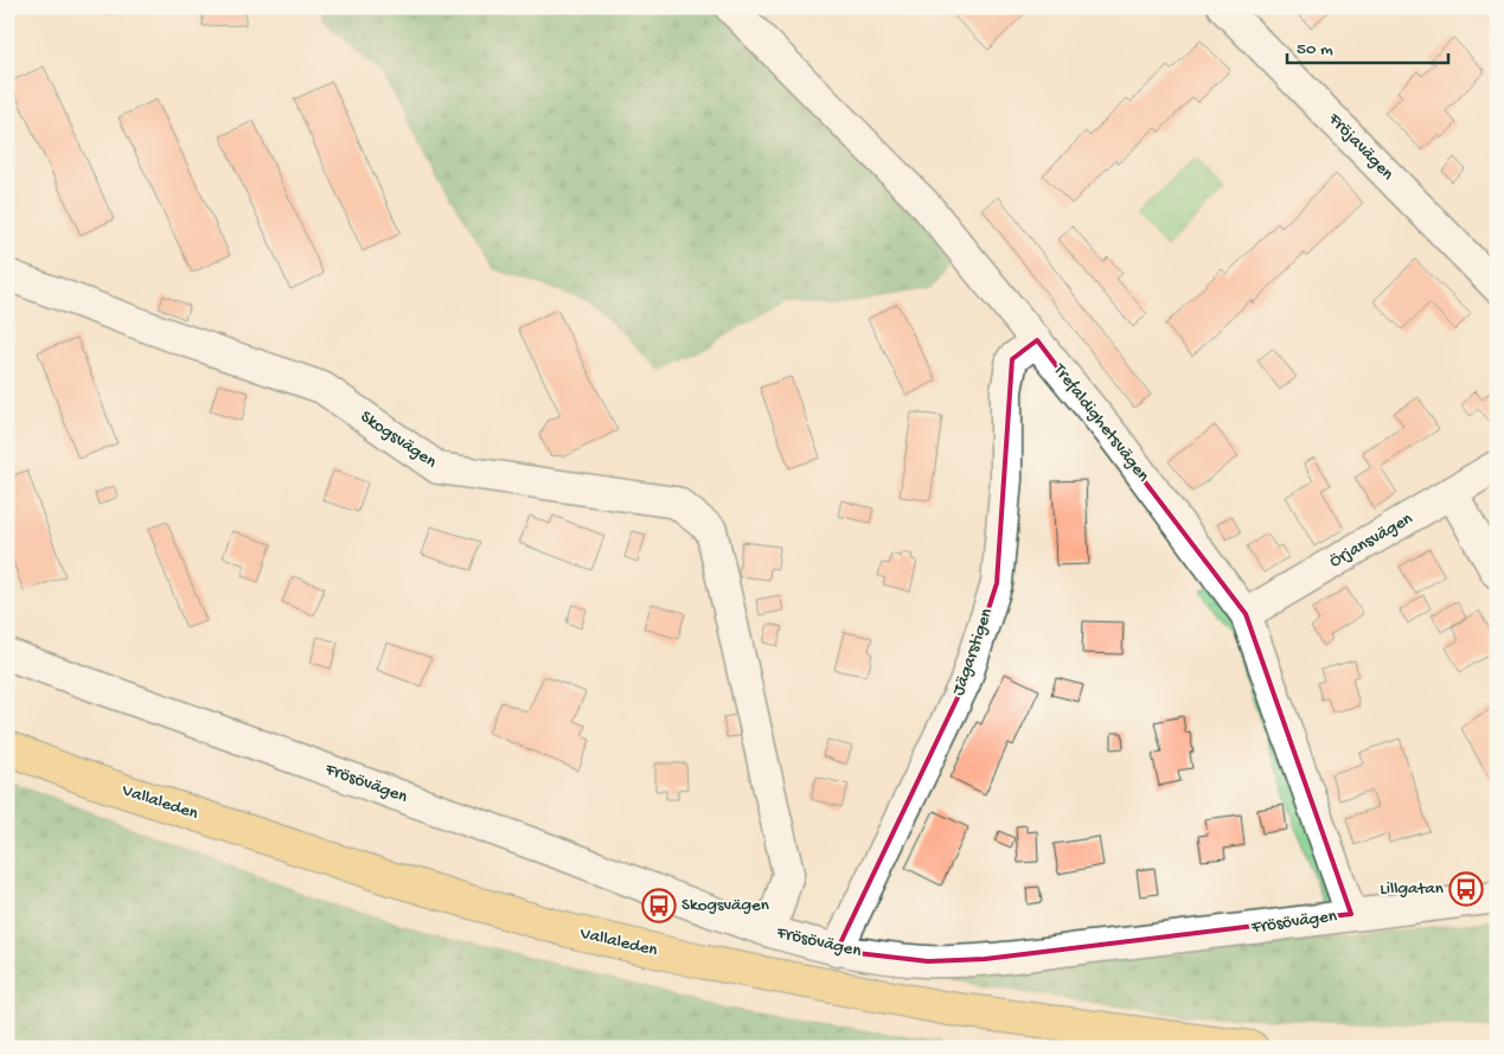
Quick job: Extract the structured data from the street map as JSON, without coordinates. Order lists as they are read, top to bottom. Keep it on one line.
{"streets":{"main road":["Vallaleden"],"street":["Fröjavägen","Trefaldighetsvägen","Skogsvägen","Örjansvägen","Jägarstigen","Frösövägen"]},"crossings":[["Trefaldighetsvägen","Örjansvägen"],["Trefaldighetsvägen","Jägarstigen"],["Trefaldighetsvägen","Frösövägen"],["Skogsvägen","Frösövägen"],["Jägarstigen","Frösövägen"]],"places":{"bus stop":["Lillgatan","Skogsvägen"]},"scale_bar":"50 m"}
